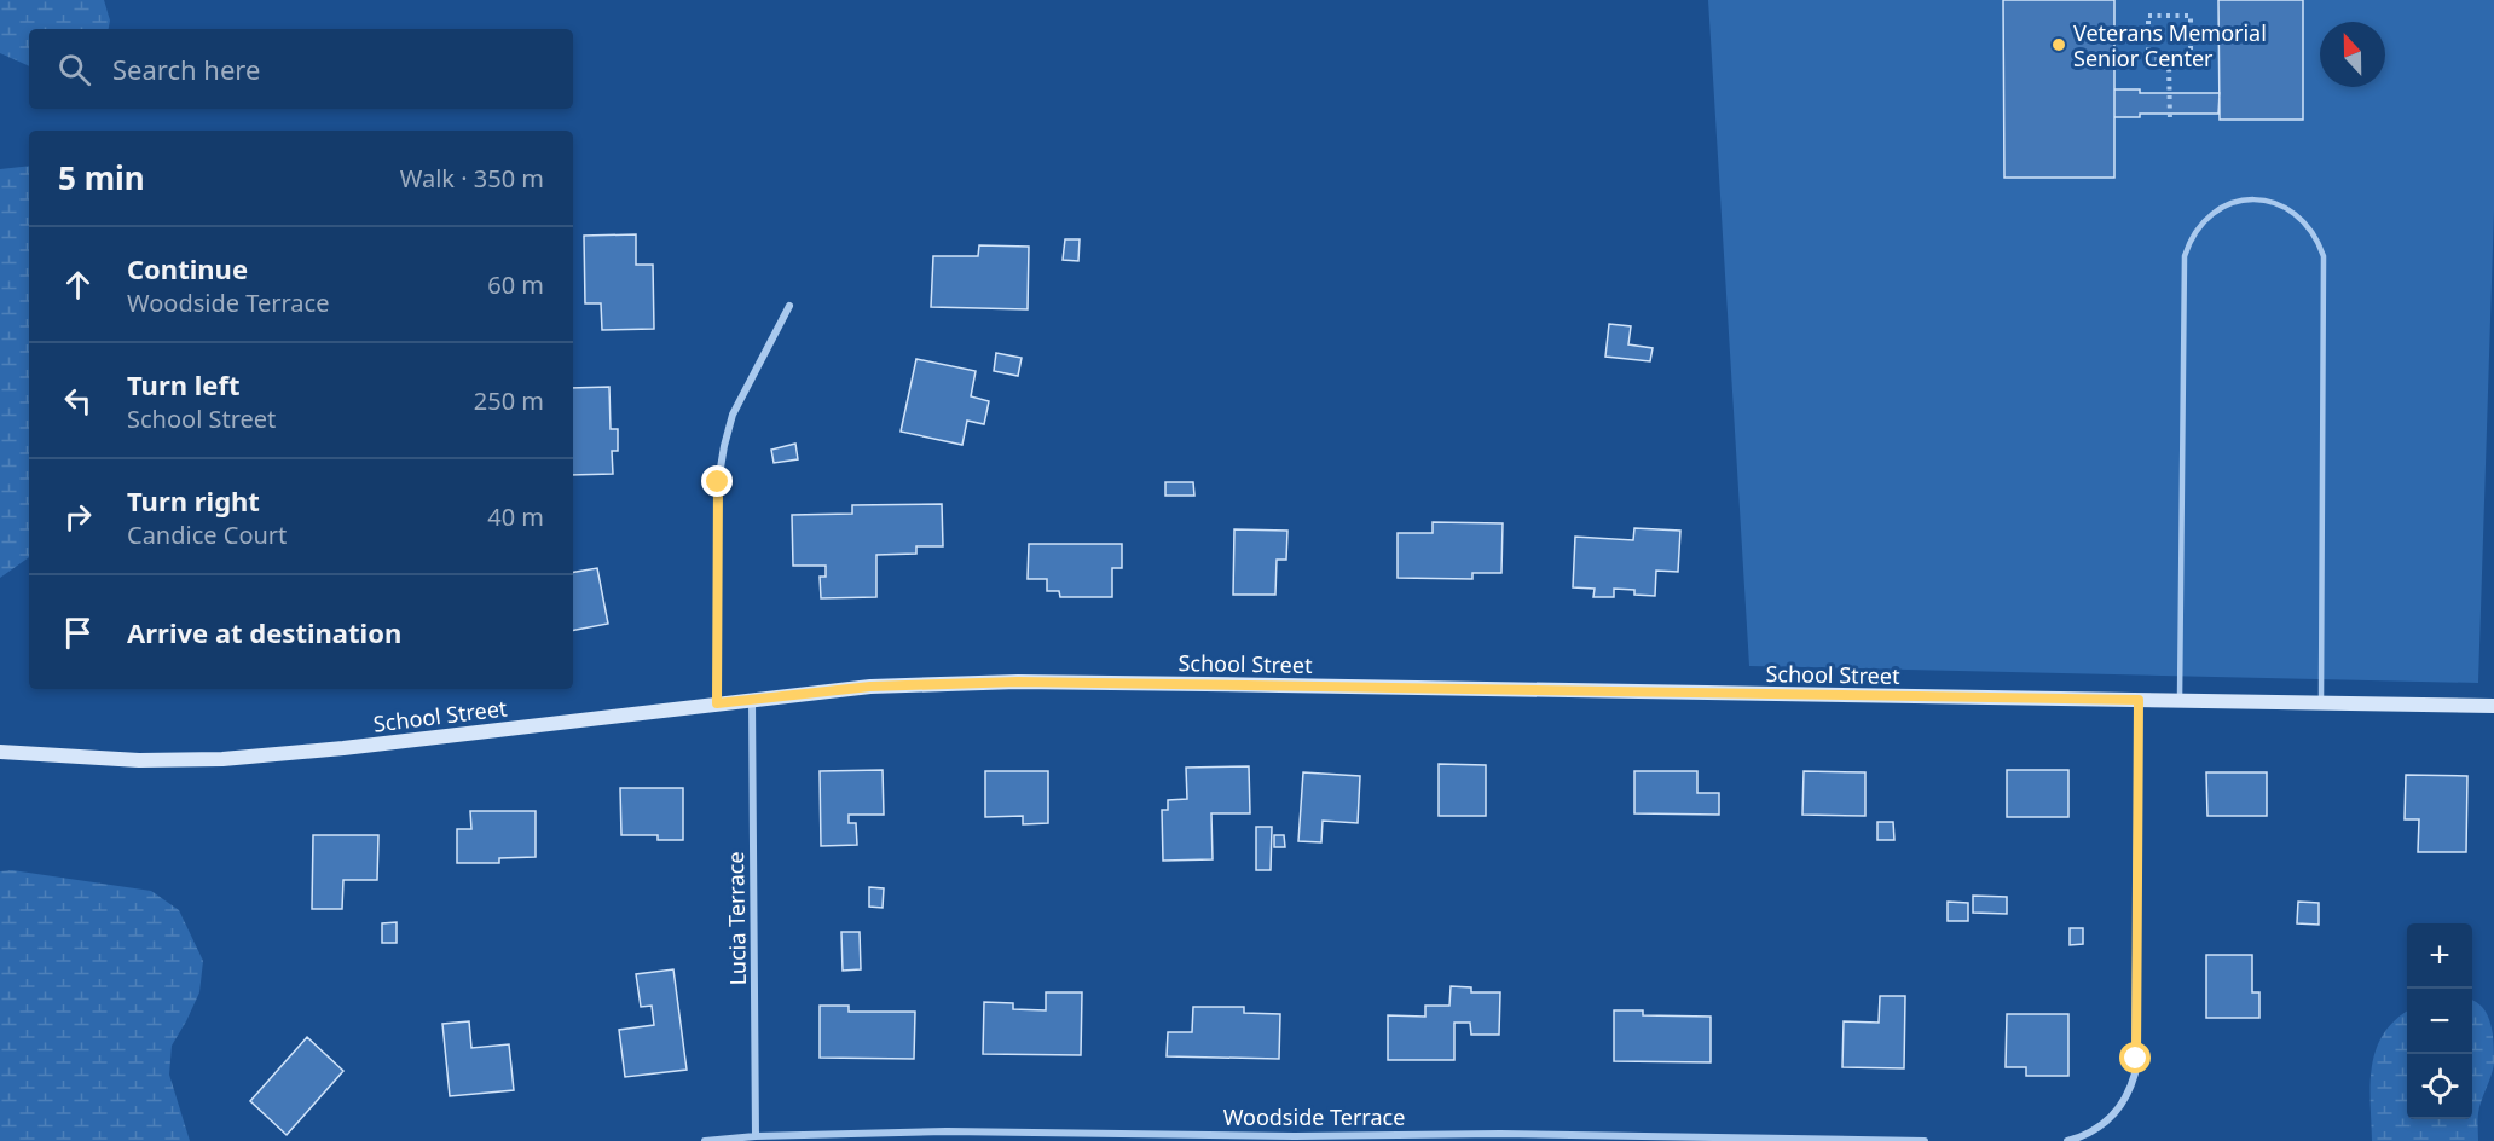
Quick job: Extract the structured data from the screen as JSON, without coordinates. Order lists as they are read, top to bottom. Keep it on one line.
{"streets":{"street":["School Street","Lucia Terrace","Woodside Terrace"]},"crossings":[["School Street","Lucia Terrace"],["Lucia Terrace","Woodside Terrace"]],"places":["Veterans Memorial Senior Center"],"north":"top","page":{"search":"Search here","heading":["5 min","Walk · 350 m"],"list":[["Continue","Woodside Terrace","60 m"],["Turn left","School Street","250 m"],["Turn right","Candice Court","40 m"],"Arrive at destination"],"map_buttons":["+","−"]}}
